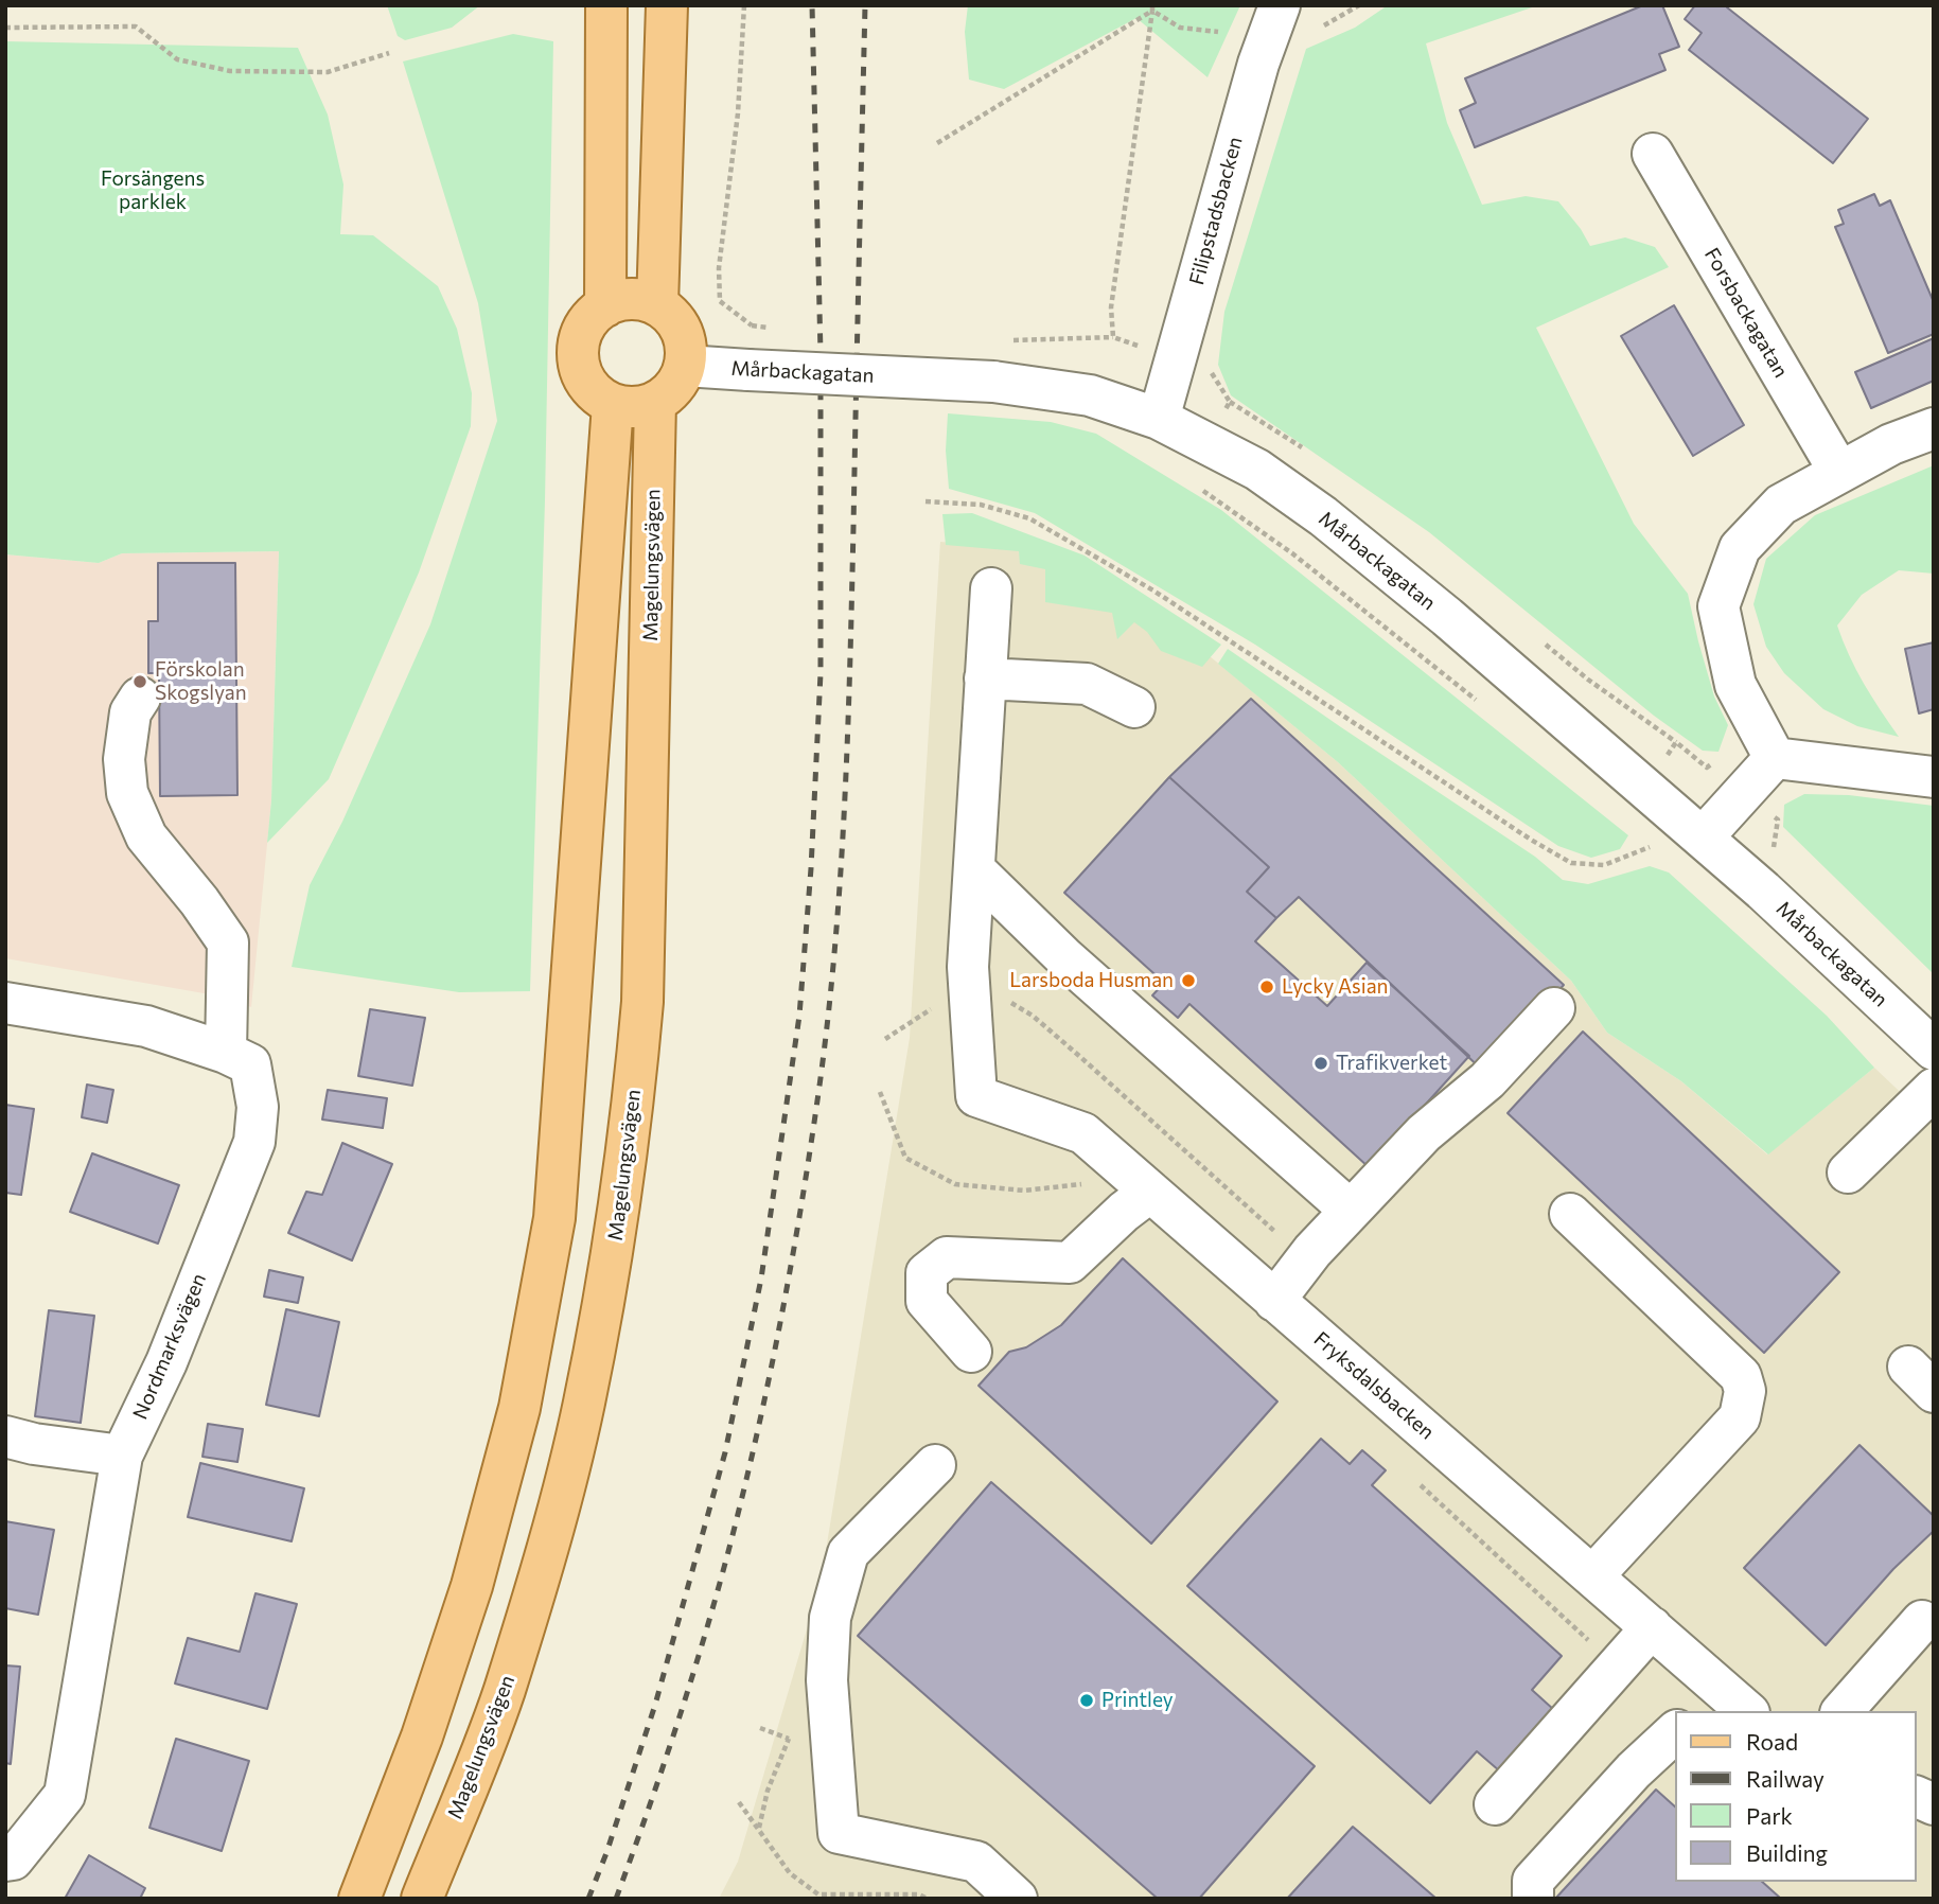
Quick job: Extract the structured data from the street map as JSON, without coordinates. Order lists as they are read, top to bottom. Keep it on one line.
{"streets":{"main road":["Magelungsvägen"],"street":["Filipstadsbacken","Forsbackagatan","Mårbackagatan","Nordmarksvägen","Fryksdalsbacken"]},"crossings":[["Filipstadsbacken","Mårbackagatan"],["Mårbackagatan","Magelungsvägen"]],"parks":["Forsängens parklek"],"places":["Förskolan Skogslyan","Larsboda Husman","Lycky Asian","Trafikverket","Printley"],"legend":["Road","Railway","Park","Building"]}
